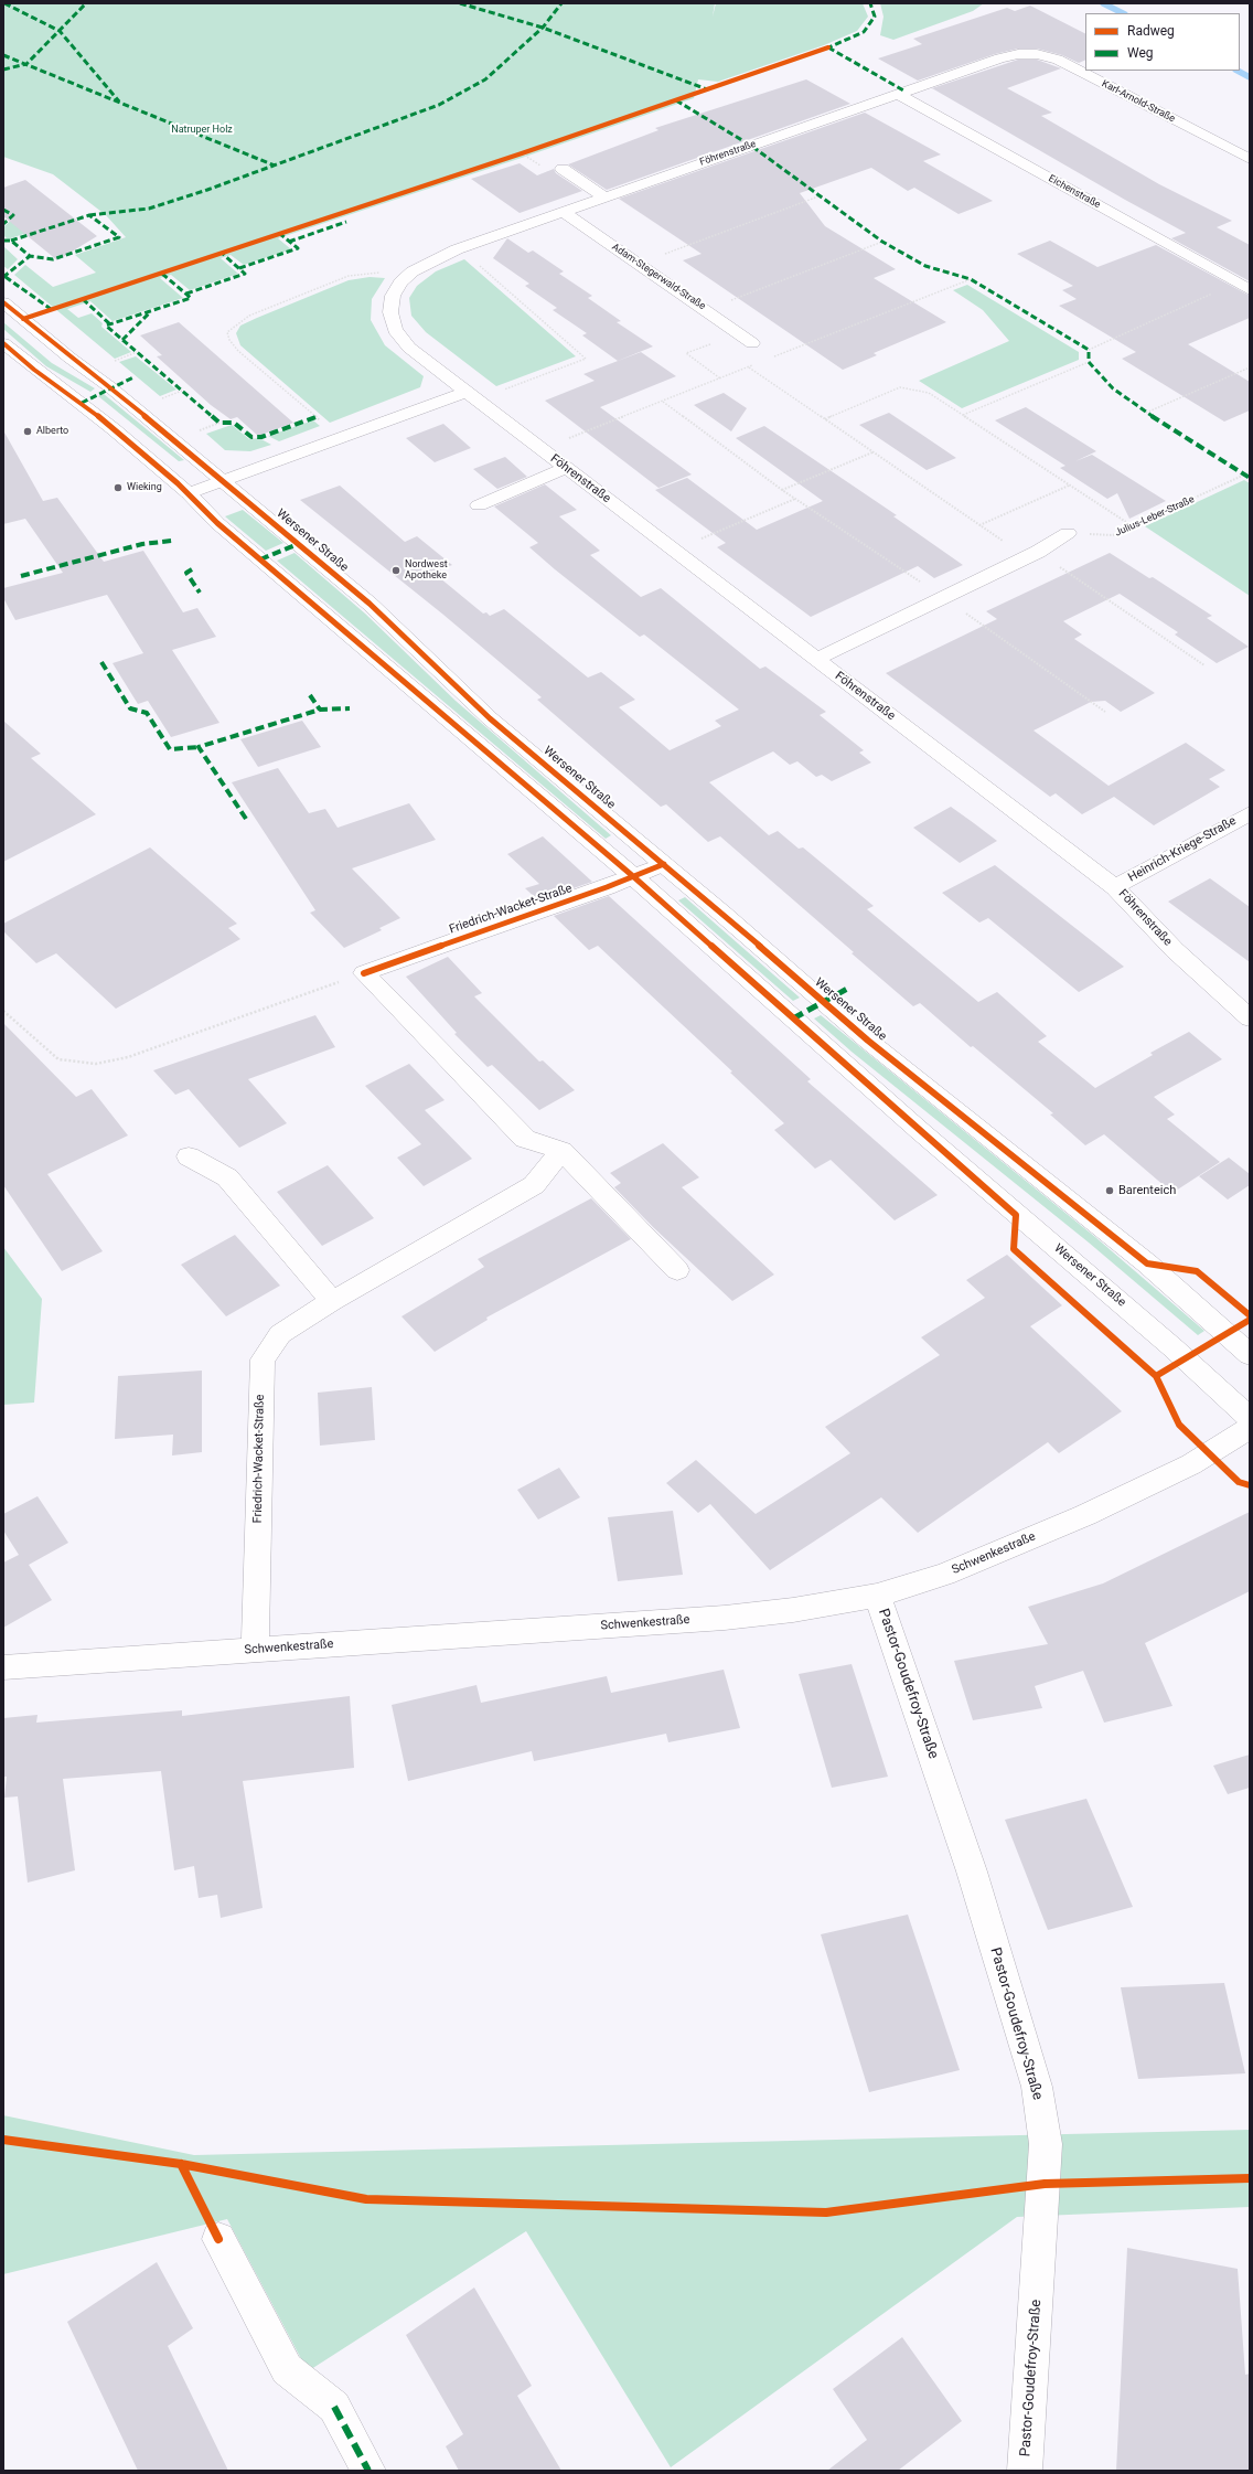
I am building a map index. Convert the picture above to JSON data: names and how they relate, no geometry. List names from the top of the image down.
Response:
{
  "streets": {
    "street": [
      "Karl-Arnold-Straße",
      "Föhrenstraße",
      "Eichenstraße",
      "Adam-Stegerwald-Straße",
      "Wersener Straße",
      "Heinrich-Kriege-Straße",
      "Friedrich-Wacket-Straße",
      "Schwenkestraße",
      "Pastor-Goudefroy-Straße"
    ],
    "path": ["Julius-Leber-Straße"]
  },
  "crossings": [
    ["Karl-Arnold-Straße", "Föhrenstraße"],
    ["Karl-Arnold-Straße", "Eichenstraße"],
    ["Föhrenstraße", "Eichenstraße"],
    ["Föhrenstraße", "Adam-Stegerwald-Straße"],
    ["Föhrenstraße", "Heinrich-Kriege-Straße"],
    ["Wersener Straße", "Friedrich-Wacket-Straße"],
    ["Friedrich-Wacket-Straße", "Schwenkestraße"],
    ["Schwenkestraße", "Pastor-Goudefroy-Straße"]
  ],
  "parks": ["Natruper Holz"],
  "places": [
    "Alberto",
    "Wieking",
    "Nordwest Apotheke",
    "Barenteich"
  ],
  "legend": ["Radweg", "Weg"]
}
